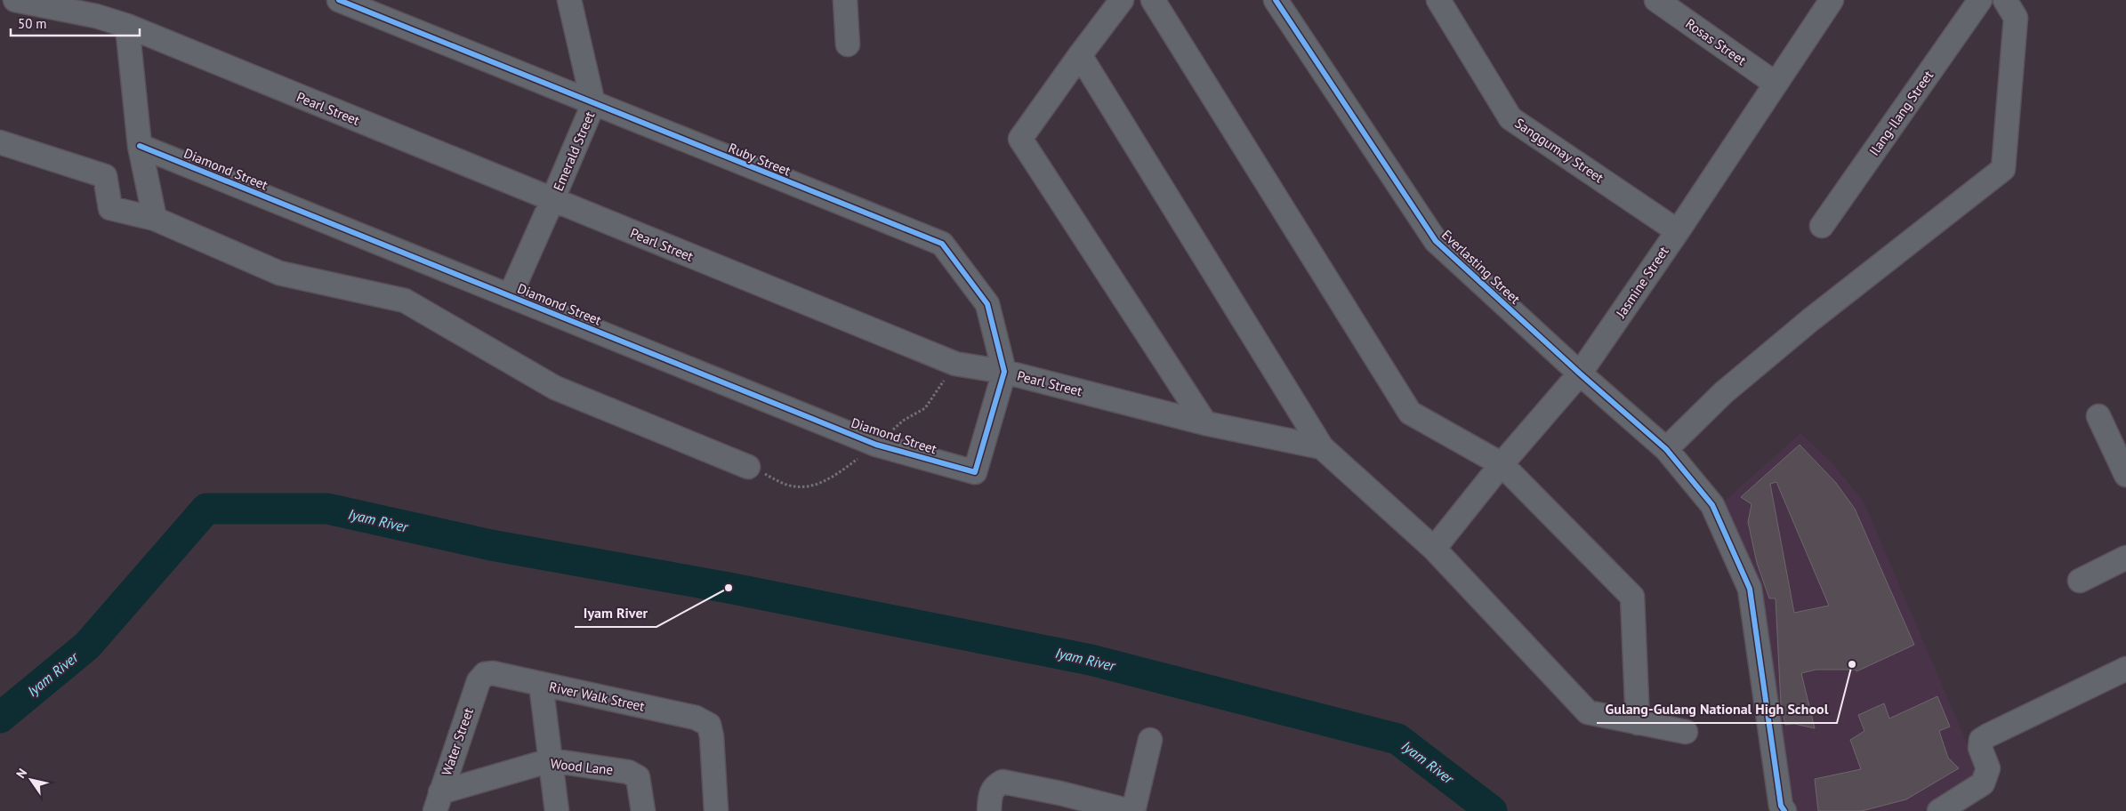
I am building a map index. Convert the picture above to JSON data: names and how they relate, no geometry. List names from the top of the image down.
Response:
{
  "streets": {
    "street": [
      "Rosas Street",
      "Pearl Street",
      "Ilang-Ilang Street",
      "Sanggumay Street",
      "Emerald Street",
      "Ruby Street",
      "Diamond Street",
      "Everlasting Street",
      "Jasmine Street",
      "River Walk Street",
      "Water Street",
      "Wood Lane"
    ]
  },
  "crossings": [
    ["Rosas Street", "Jasmine Street"],
    ["Pearl Street", "Emerald Street"],
    ["Pearl Street", "Ruby Street"],
    ["Pearl Street", "Diamond Street"],
    ["Sanggumay Street", "Jasmine Street"],
    ["Emerald Street", "Ruby Street"],
    ["Emerald Street", "Diamond Street"],
    ["Ruby Street", "Diamond Street"],
    ["Everlasting Street", "Jasmine Street"],
    ["River Walk Street", "Water Street"],
    ["Water Street", "Wood Lane"]
  ],
  "water": ["Iyam River"],
  "places": ["Iyam River", "Gulang-Gulang National High School"],
  "scale_bar": "50 m",
  "north": "top left"
}
